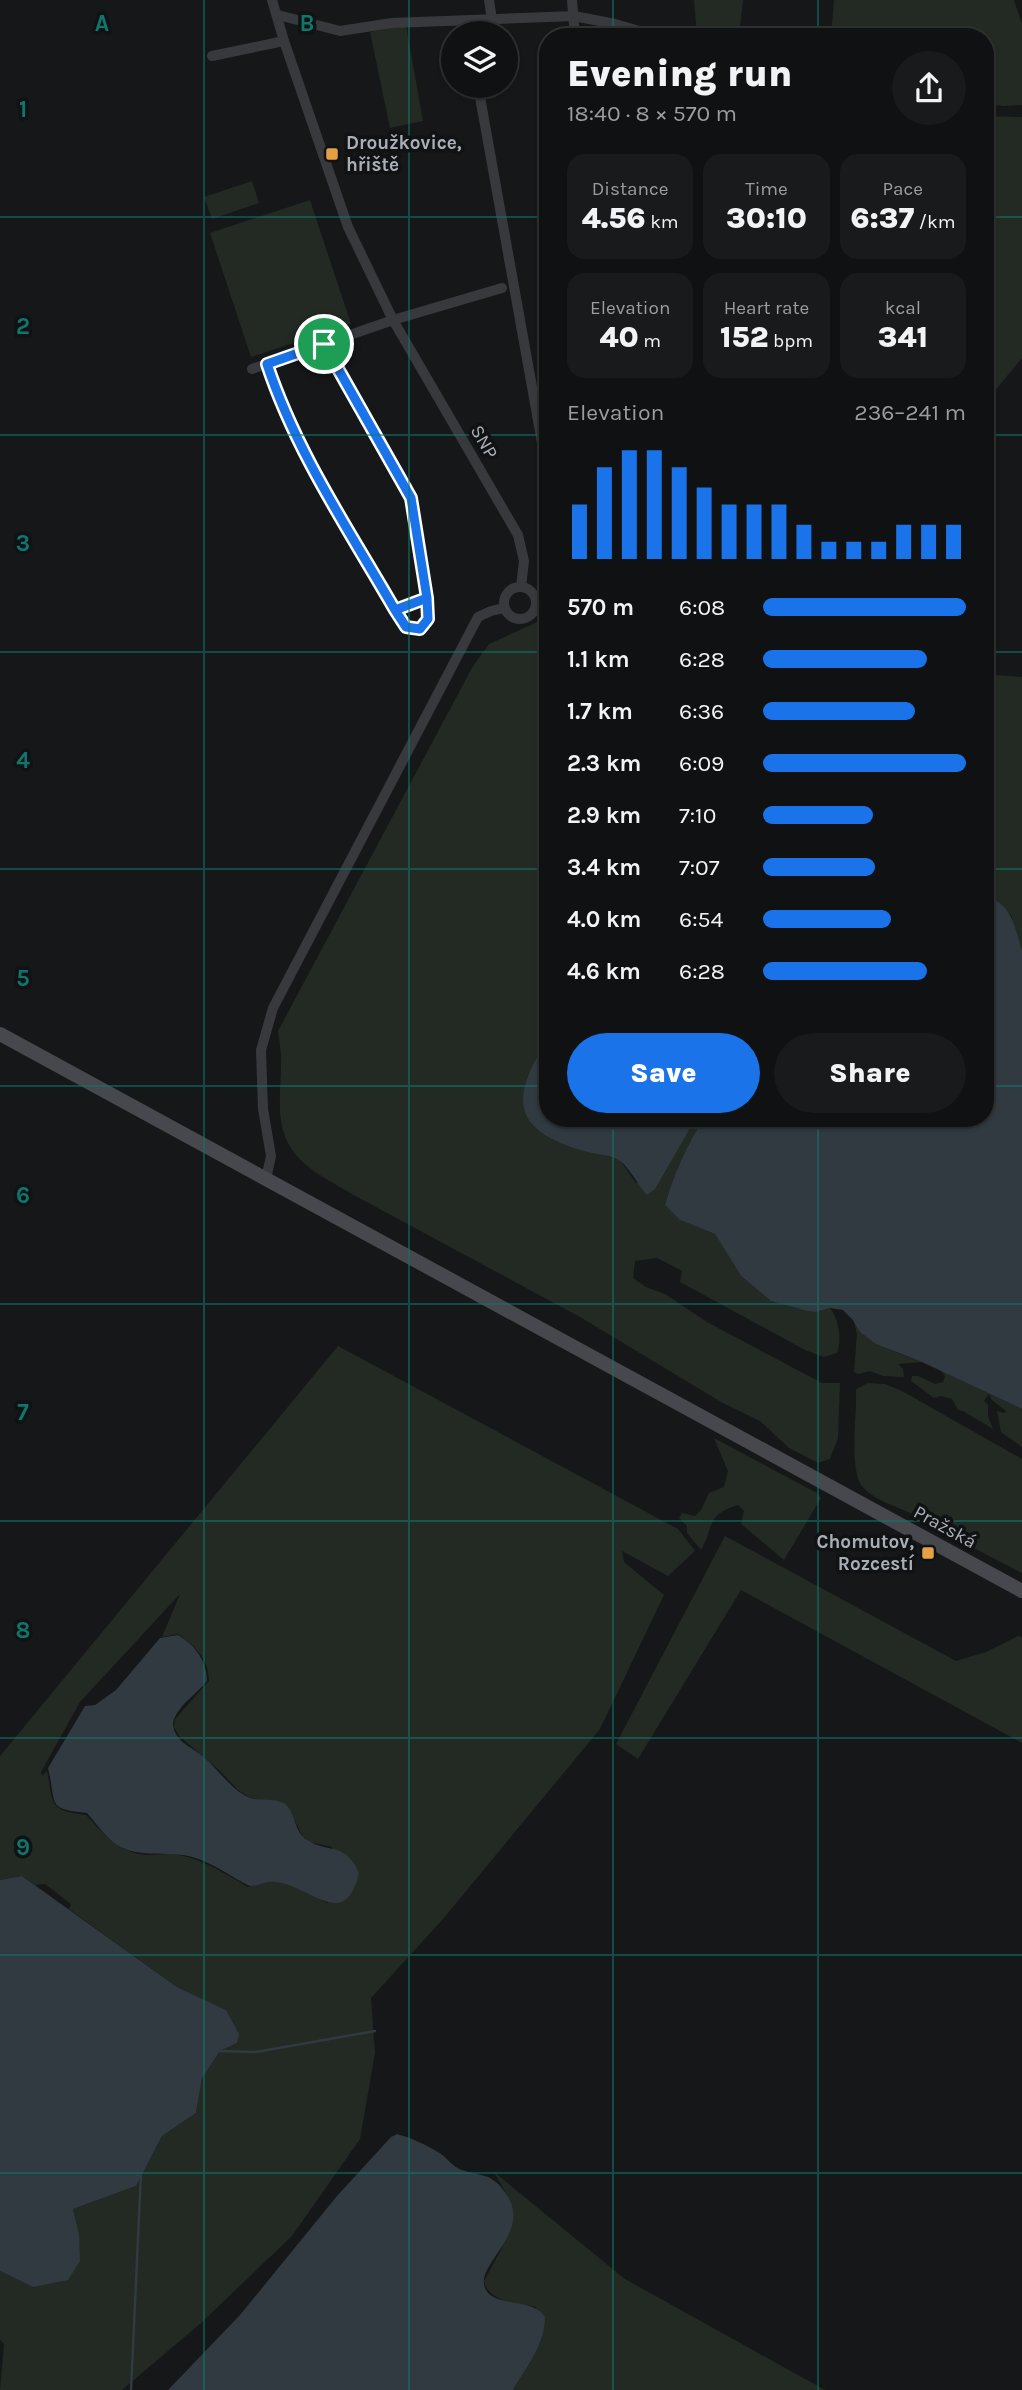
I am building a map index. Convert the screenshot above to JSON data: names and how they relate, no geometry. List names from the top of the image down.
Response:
{
  "streets": {
    "main road": ["Pražská"],
    "street": ["SNP"]
  },
  "places": {
    "transit": ["Droužkovice, hřiště", "Chomutov, Rozcestí"]
  },
  "page": {
    "heading": ["Evening run", "18:40 · 8 × 570 m"],
    "stats": [
      ["Distance", "4.56 km"],
      ["Time", "30:10"],
      ["Pace", "6:37 /km"],
      ["Elevation", "40 m"],
      ["Heart rate", "152 bpm"],
      ["kcal", "341"]
    ],
    "chart": ["Elevation", "236–241 m"],
    "list": [
      {
        "name": "570 m",
        "note": "6:08"
      },
      {
        "name": "1.1 km",
        "note": "6:28"
      },
      {
        "name": "1.7 km",
        "note": "6:36"
      },
      {
        "name": "2.3 km",
        "note": "6:09"
      },
      {
        "name": "2.9 km",
        "note": "7:10"
      },
      {
        "name": "3.4 km",
        "note": "7:07"
      },
      {
        "name": "4.0 km",
        "note": "6:54"
      },
      {
        "name": "4.6 km",
        "note": "6:28"
      }
    ],
    "buttons": ["Save", "Share"]
  },
  "grid": {
    "columns": ["A", "B"],
    "rows": [
      "1",
      "2",
      "3",
      "4",
      "5",
      "6",
      "7",
      "8",
      "9"
    ]
  }
}
